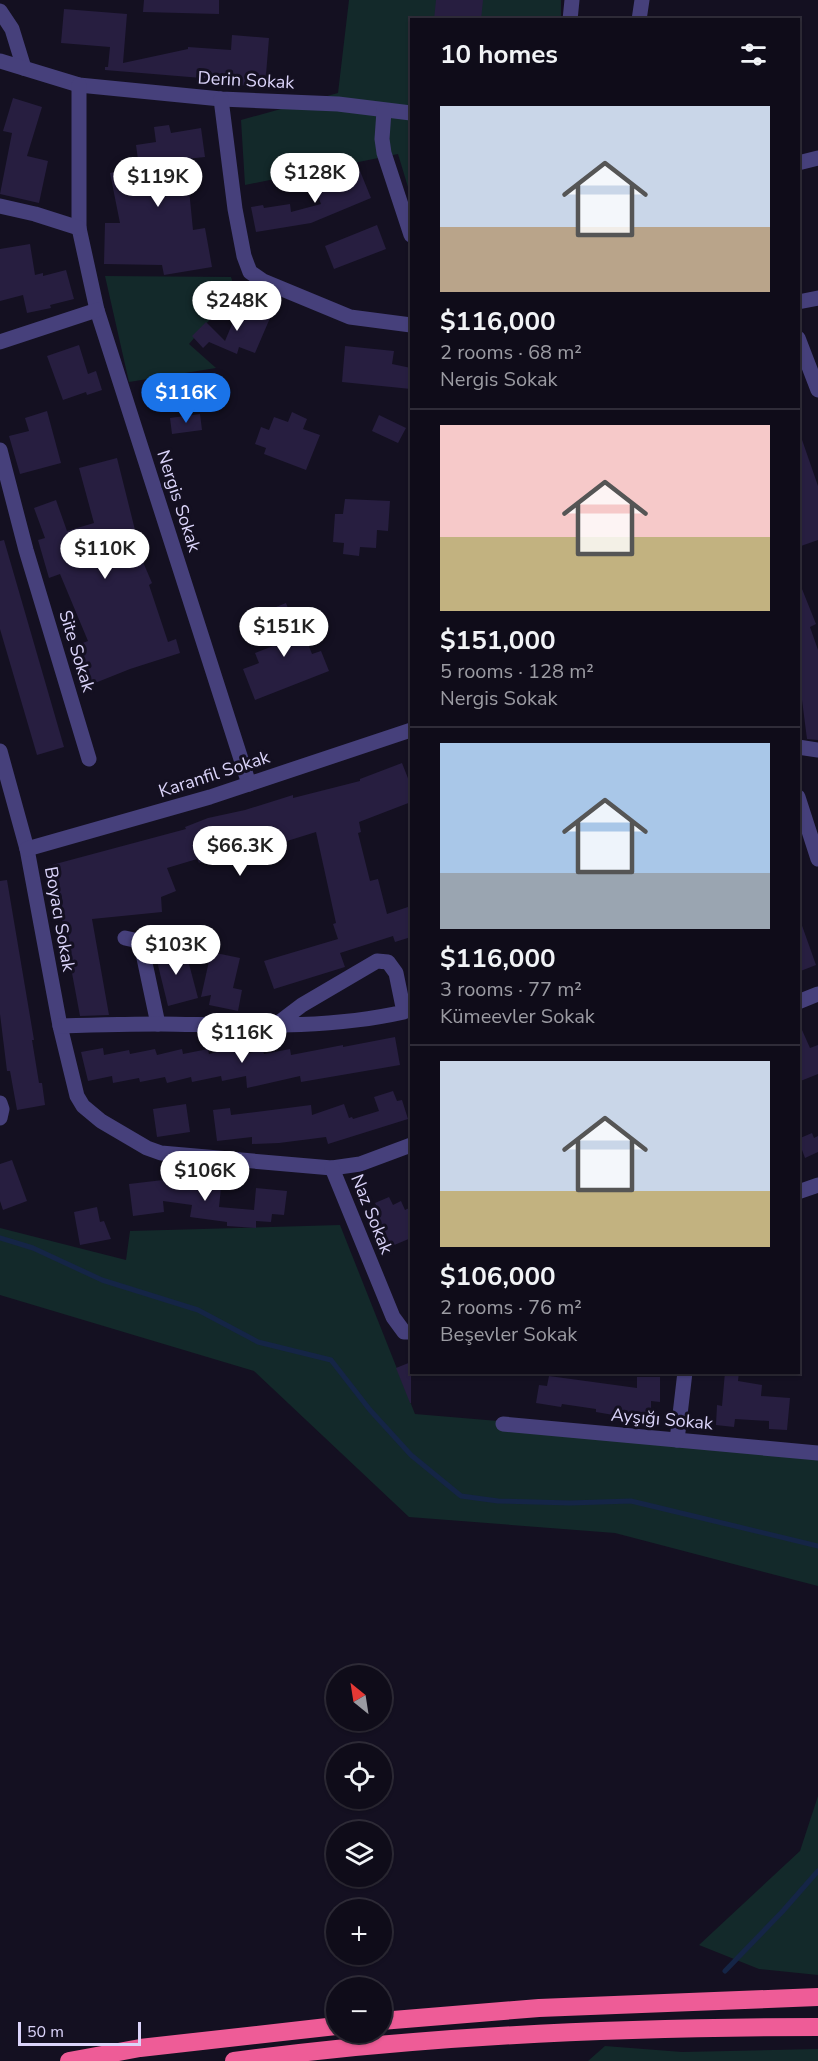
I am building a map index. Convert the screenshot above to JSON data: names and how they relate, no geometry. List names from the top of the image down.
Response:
{
  "streets": {
    "street": [
      "Derin Sokak",
      "Nergis Sokak",
      "Site Sokak",
      "Karanfil Sokak",
      "Boyacı Sokak",
      "Naz Sokak",
      "Ayşığı Sokak"
    ]
  },
  "crossings": [
    ["Derin Sokak", "Nergis Sokak"],
    ["Nergis Sokak", "Karanfil Sokak"],
    ["Karanfil Sokak", "Boyacı Sokak"],
    ["Boyacı Sokak", "Naz Sokak"]
  ],
  "scale_bar": "50 m",
  "north": "top left",
  "page": {
    "heading": "10 homes",
    "list": [
      {
        "name": "$116,000",
        "note": "2 rooms · 68 m² · Nergis Sokak"
      },
      {
        "name": "$151,000",
        "note": "5 rooms · 128 m² · Nergis Sokak"
      },
      {
        "name": "$116,000",
        "note": "3 rooms · 77 m² · Kümeevler Sokak"
      },
      {
        "name": "$106,000",
        "note": "2 rooms · 76 m² · Beşevler Sokak"
      }
    ],
    "price": [
      "$128K",
      "$119K",
      "$248K",
      "$116K",
      "$110K",
      "$151K",
      "$66.3K",
      "$103K",
      "$116K",
      "$106K"
    ],
    "map_buttons": ["+", "−"],
    "scale": "50 m"
  }
}
